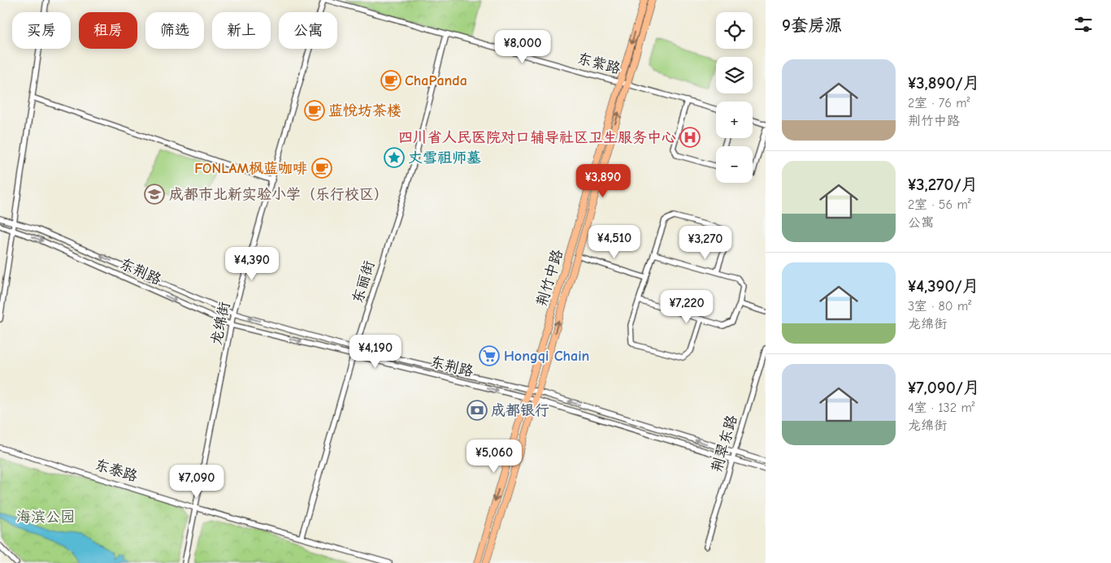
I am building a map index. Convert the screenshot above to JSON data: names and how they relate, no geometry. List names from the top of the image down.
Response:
{
  "streets": {
    "main road": ["荆竹中路"],
    "street": [
      "东紫路",
      "东荆路",
      "东丽街",
      "龙绵街",
      "荆翠东路",
      "东泰路"
    ]
  },
  "crossings": [
    ["东紫路", "荆竹中路"],
    ["东紫路", "东丽街"],
    ["东荆路", "荆竹中路"],
    ["东荆路", "东丽街"],
    ["东荆路", "龙绵街"],
    ["东荆路", "荆翠东路"],
    ["东丽街", "东泰路"],
    ["龙绵街", "东泰路"]
  ],
  "parks": ["海滨公园"],
  "places": {
    "cafe": ["ChaPanda", "蓝悦坊茶楼", "FONLAM枫蓝咖啡"],
    "hospital": ["四川省人民医院对口辅导社区卫生服务中心"],
    "place": ["丈雪祖师墓"],
    "school or university": ["成都市北新实验小学（乐行校区）"],
    "supermarket": ["Hongqi Chain"],
    "bank": ["成都银行"]
  },
  "page": {
    "heading": "9套房源",
    "map_buttons": ["+", "−"],
    "chip": [
      "买房",
      "租房",
      "筛选",
      "新上",
      "公寓"
    ],
    "price": [
      "¥8,000",
      "¥3,890",
      "¥4,510",
      "¥3,270",
      "¥4,390",
      "¥7,220",
      "¥4,190",
      "¥5,060",
      "¥7,090"
    ],
    "list": [
      {
        "name": "¥3,890/月",
        "note": "2室 · 76 m² · 荆竹中路"
      },
      {
        "name": "¥3,270/月",
        "note": "2室 · 56 m² · 公寓"
      },
      {
        "name": "¥4,390/月",
        "note": "3室 · 80 m² · 龙绵街"
      },
      {
        "name": "¥7,090/月",
        "note": "4室 · 132 m² · 龙绵街"
      }
    ]
  }
}
